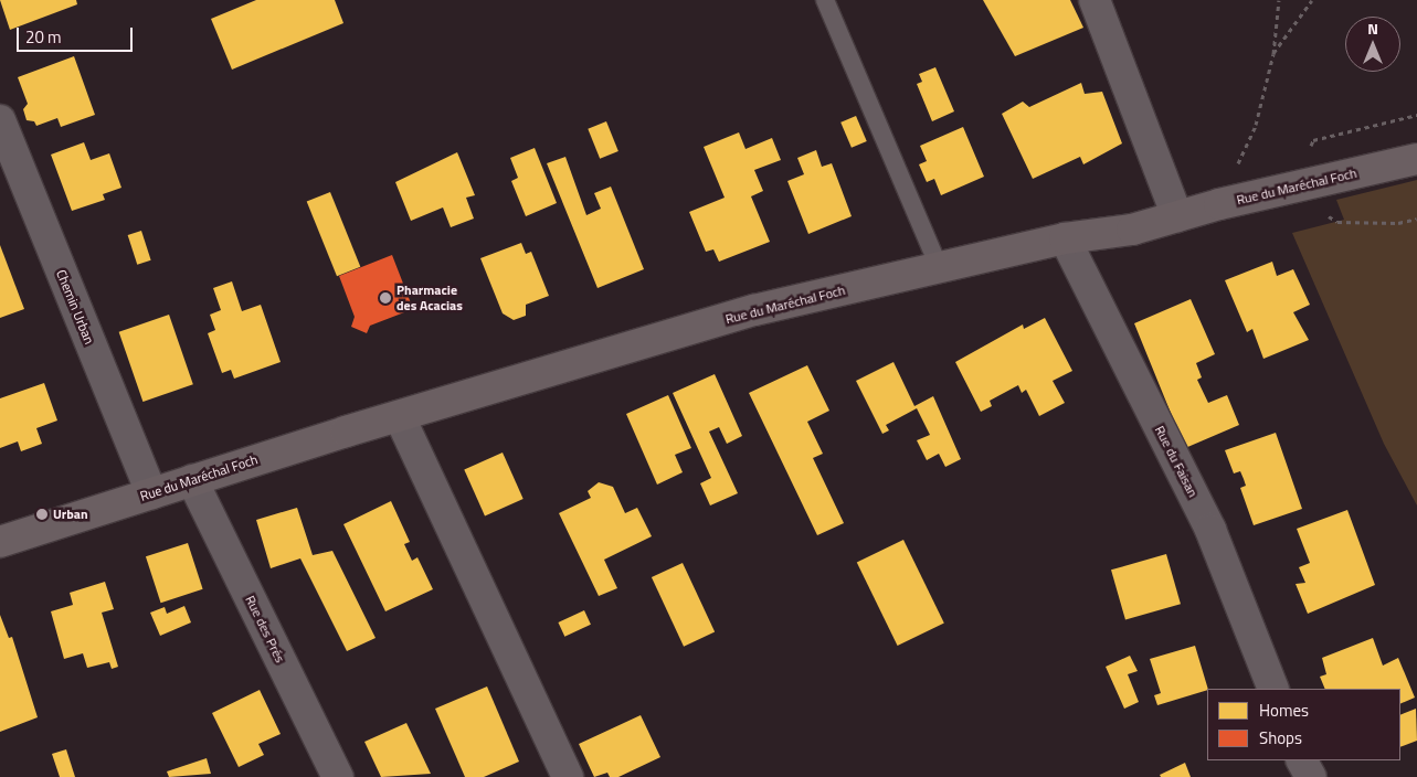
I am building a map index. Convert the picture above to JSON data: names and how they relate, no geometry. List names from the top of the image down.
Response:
{
  "streets": {
    "main road": ["Rue du Maréchal Foch"],
    "street": ["Chemin Urban", "Rue du Faisan", "Rue des Prés"]
  },
  "crossings": [
    ["Rue du Maréchal Foch", "Chemin Urban"],
    ["Rue du Maréchal Foch", "Rue du Faisan"],
    ["Rue du Maréchal Foch", "Rue des Prés"]
  ],
  "places": ["Pharmacie des Acacias", "Urban"],
  "legend": ["Homes", "Shops"],
  "scale_bar": "20 m",
  "north": "top"
}
